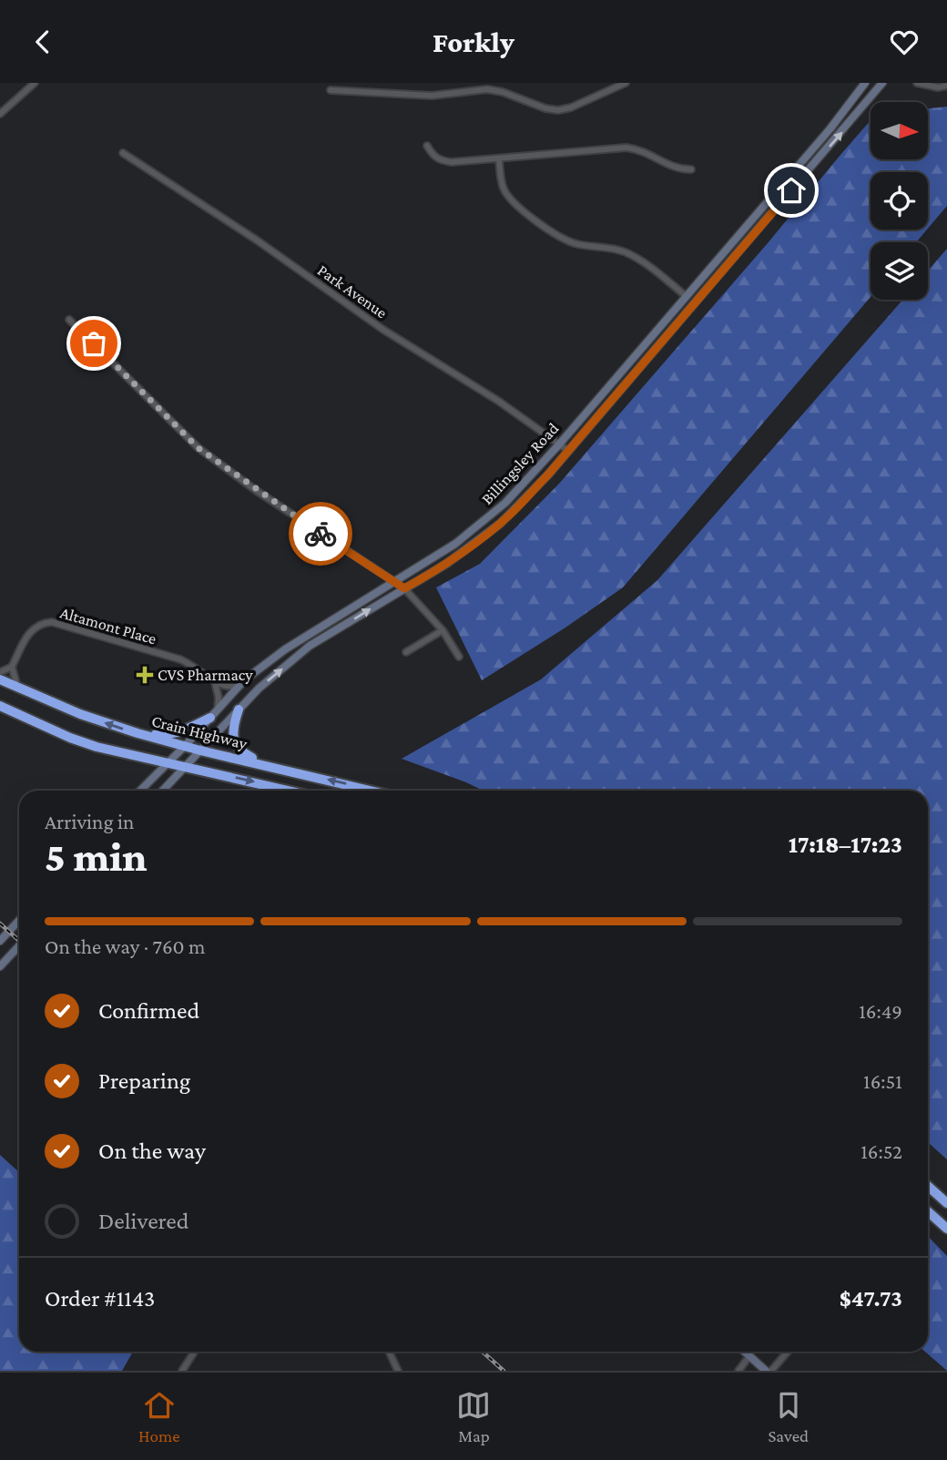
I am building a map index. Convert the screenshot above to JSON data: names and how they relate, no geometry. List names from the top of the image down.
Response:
{
  "streets": {
    "highway": ["Crain Highway"],
    "main road": ["Billingsley Road"],
    "street": ["Park Avenue", "Altamont Place"]
  },
  "crossings": [
    ["Park Avenue", "Billingsley Road"],
    ["Billingsley Road", "Altamont Place"],
    ["Billingsley Road", "Crain Highway"]
  ],
  "places": {
    "health": ["CVS Pharmacy"]
  },
  "north": "right",
  "page": {
    "header": "Forkly",
    "heading": ["5 min", "Arriving in", "17:18–17:23"],
    "panel": ["Order #1143", "$47.73"],
    "bar": "On the way · 760 m",
    "list": [
      ["Confirmed", "16:49"],
      ["Preparing", "16:51"],
      ["On the way", "16:52"],
      "Delivered"
    ],
    "tabs": ["Home", "Map", "Saved"]
  }
}
